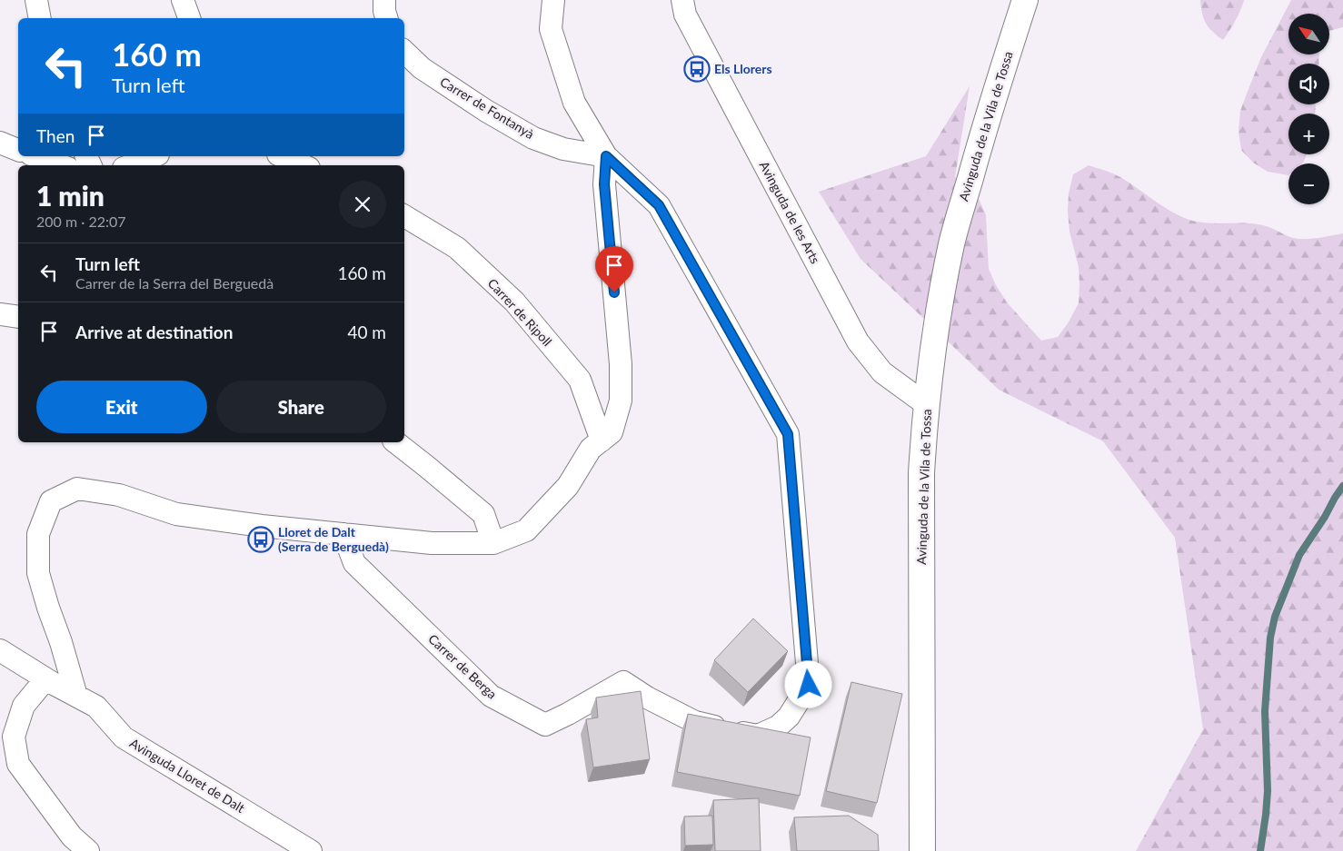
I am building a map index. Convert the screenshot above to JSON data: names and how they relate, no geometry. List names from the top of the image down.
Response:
{
  "streets": {
    "main road": ["Avinguda de la Vila de Tossa"],
    "street": [
      "Carrer de Fontanyà",
      "Avinguda de les Arts",
      "Carrer de Ripoll",
      "Carrer de Berga",
      "Avinguda Lloret de Dalt"
    ]
  },
  "crossings": [
    ["Carrer de Fontanyà", "Carrer de Berga"],
    ["Avinguda de la Vila de Tossa", "Avinguda de les Arts"]
  ],
  "places": {
    "bus stop": ["Els Llorers", "Lloret de Dalt (Serra de Berguedà)"]
  },
  "north": "top left",
  "page": {
    "map_buttons": ["+", "−"],
    "turn": ["160 m", "Turn left"],
    "then": "Then",
    "heading": ["1 min", "200 m · 22:07"],
    "list": [
      {
        "name": "Turn left",
        "note": "Carrer de la Serra del Berguedà",
        "value": "160 m"
      },
      {
        "name": "Arrive at destination",
        "value": "40 m"
      }
    ],
    "buttons": ["Exit", "Share"]
  }
}
